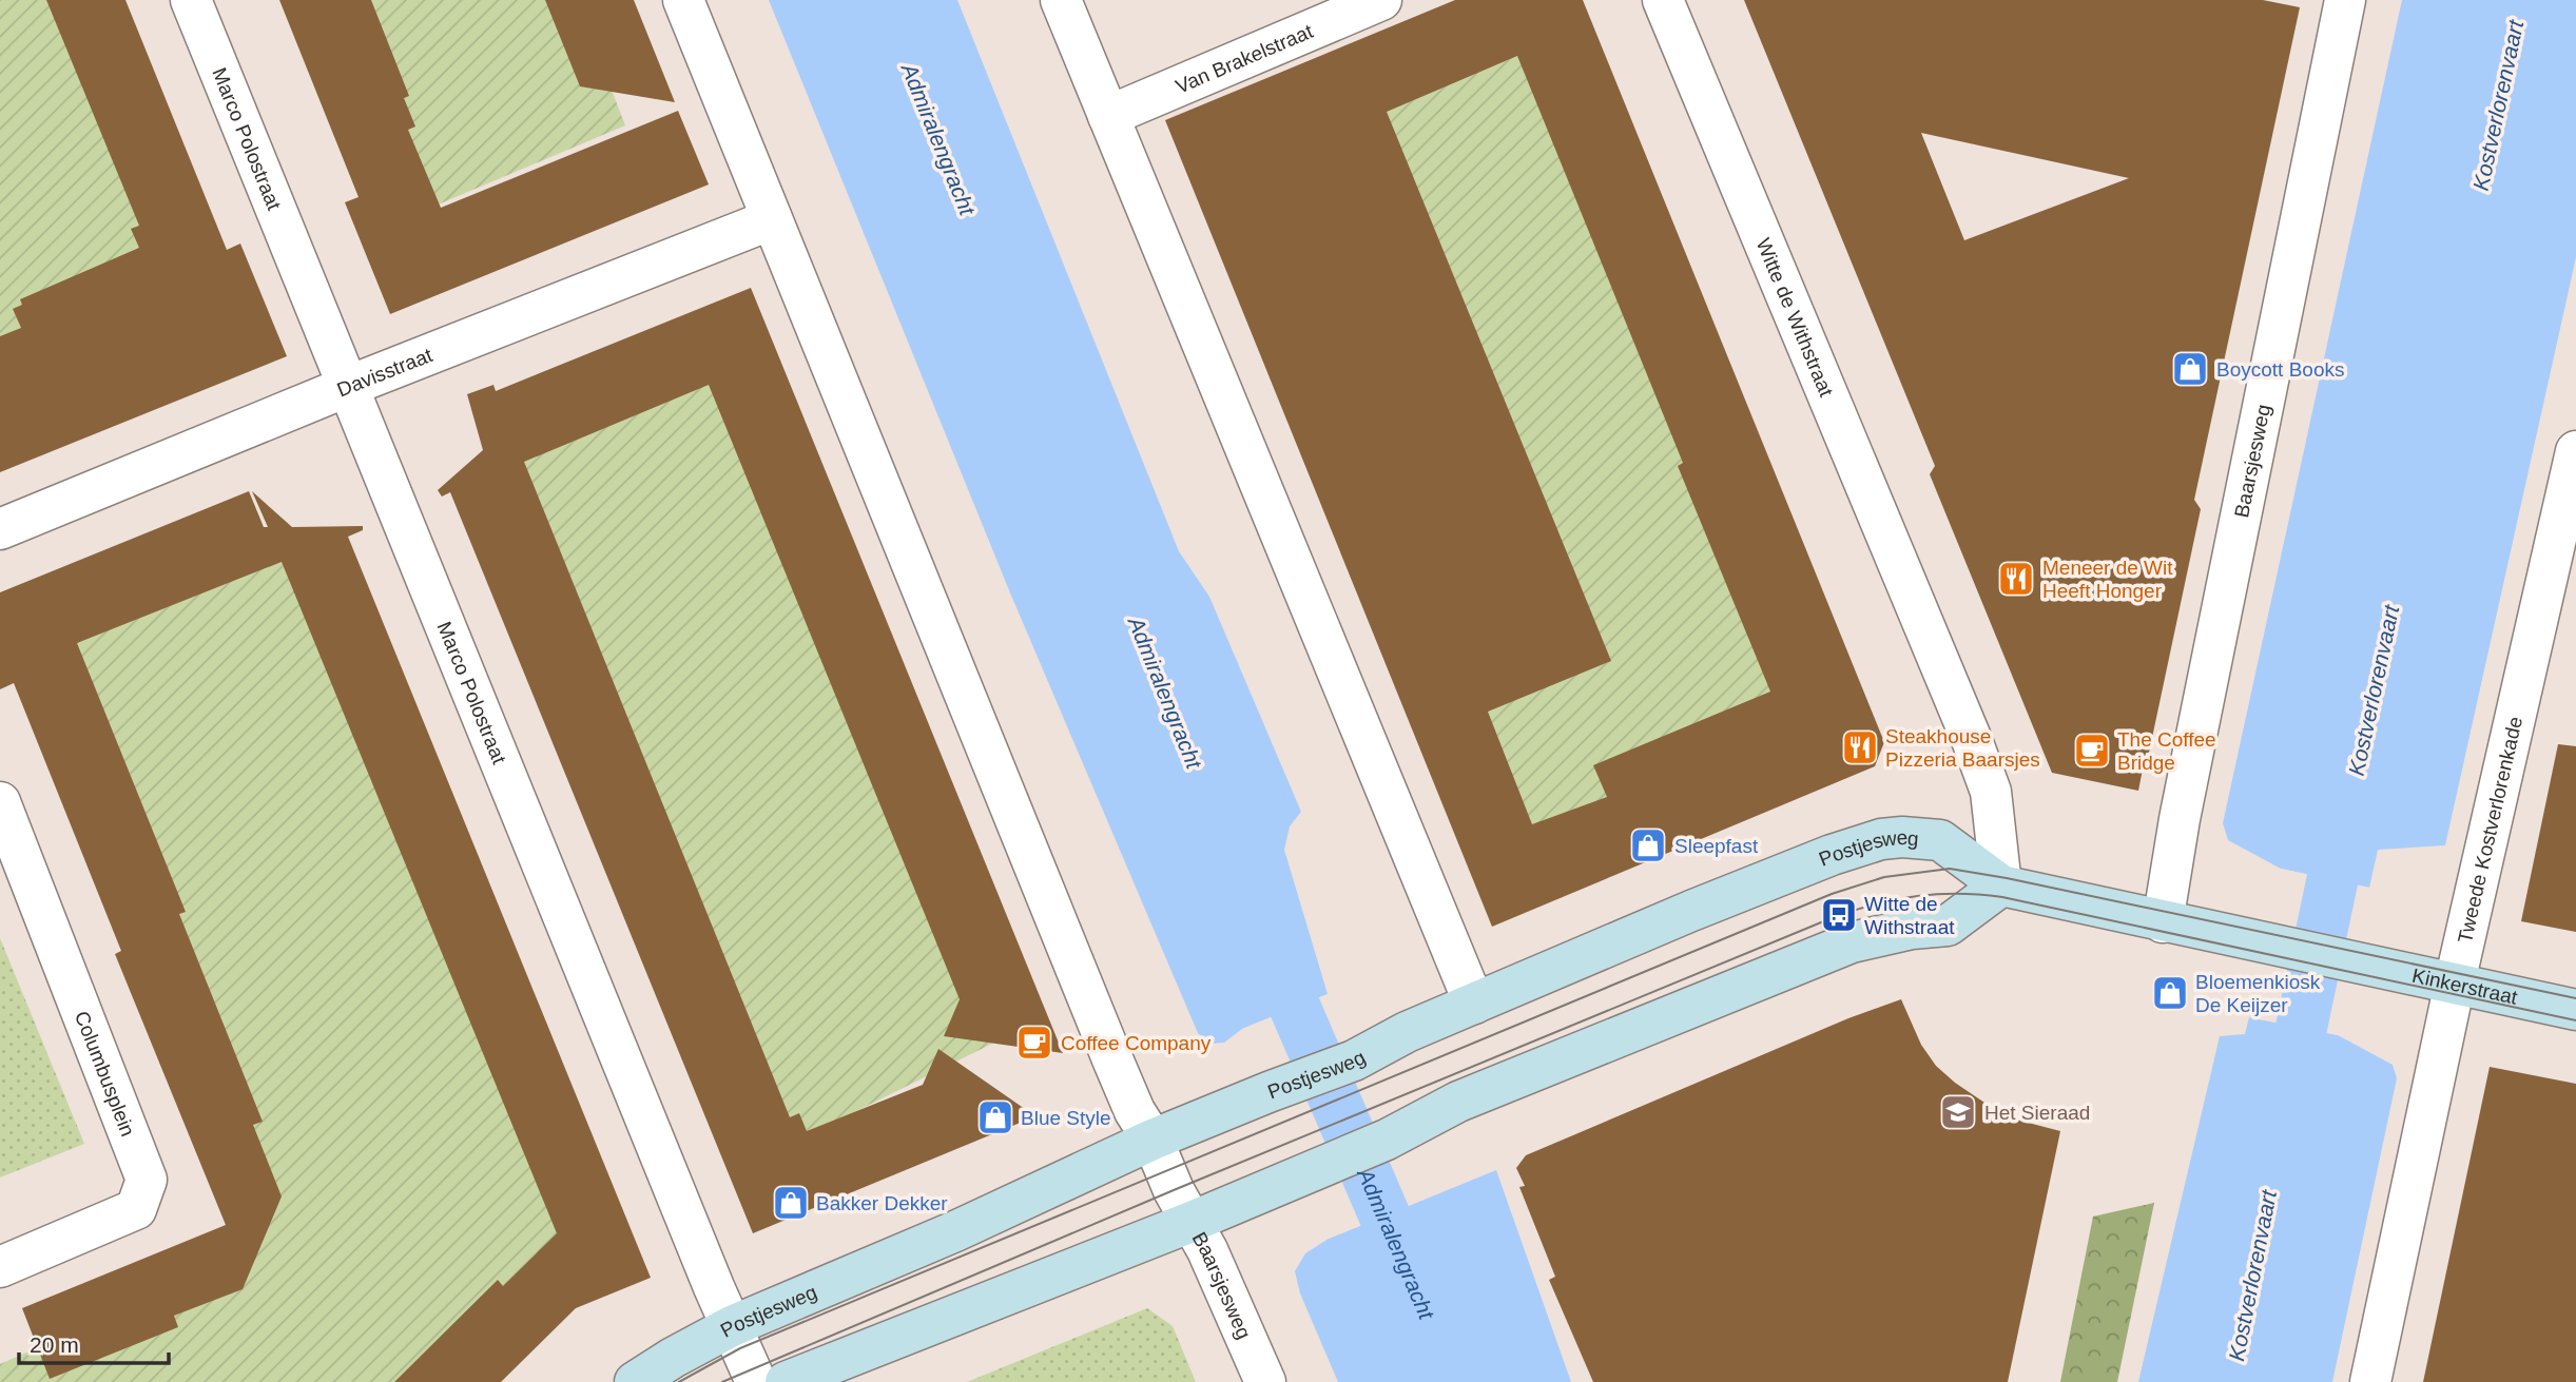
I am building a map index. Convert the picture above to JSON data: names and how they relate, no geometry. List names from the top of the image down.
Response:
{
  "streets": {
    "street": [
      "Van Brakelstraat",
      "Marco Polostraat",
      "Witte de Withstraat",
      "Davisstraat",
      "Baarsjesweg",
      "Tweede Kostverlorenkade",
      "Postjesweg",
      "Kinkerstraat",
      "Columbusplein"
    ]
  },
  "crossings": [
    ["Marco Polostraat", "Davisstraat"],
    ["Marco Polostraat", "Postjesweg"],
    ["Witte de Withstraat", "Postjesweg"],
    ["Baarsjesweg", "Postjesweg"],
    ["Tweede Kostverlorenkade", "Kinkerstraat"],
    ["Postjesweg", "Kinkerstraat"]
  ],
  "water": ["Kostverlorenvaart", "Admiralengracht"],
  "places": {
    "shop": [
      "Boycott Books",
      "Sleepfast",
      "Bloemenkiosk De Keijzer",
      "Blue Style",
      "Bakker Dekker"
    ],
    "restaurant": ["Meneer de Wit Heeft Honger", "Steakhouse Pizzeria Baarsjes"],
    "cafe": ["The Coffee Bridge", "Coffee Company"],
    "bus stop": ["Witte de Withstraat"],
    "school or university": ["Het Sieraad"]
  },
  "scale_bar": "20 m"
}
